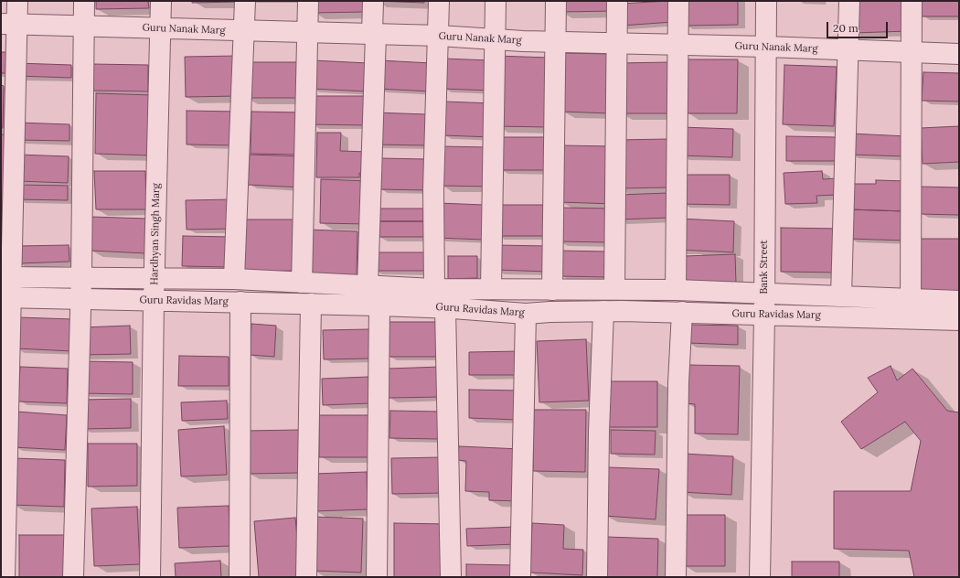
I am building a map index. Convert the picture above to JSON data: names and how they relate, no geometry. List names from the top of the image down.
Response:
{
  "streets": {
    "street": [
      "Guru Nanak Marg",
      "Hardhyan Singh Marg",
      "Bank Street",
      "Guru Ravidas Marg"
    ]
  },
  "crossings": [
    ["Guru Nanak Marg", "Hardhyan Singh Marg"],
    ["Guru Nanak Marg", "Bank Street"],
    ["Hardhyan Singh Marg", "Guru Ravidas Marg"],
    ["Bank Street", "Guru Ravidas Marg"]
  ],
  "scale_bar": "20 m"
}
